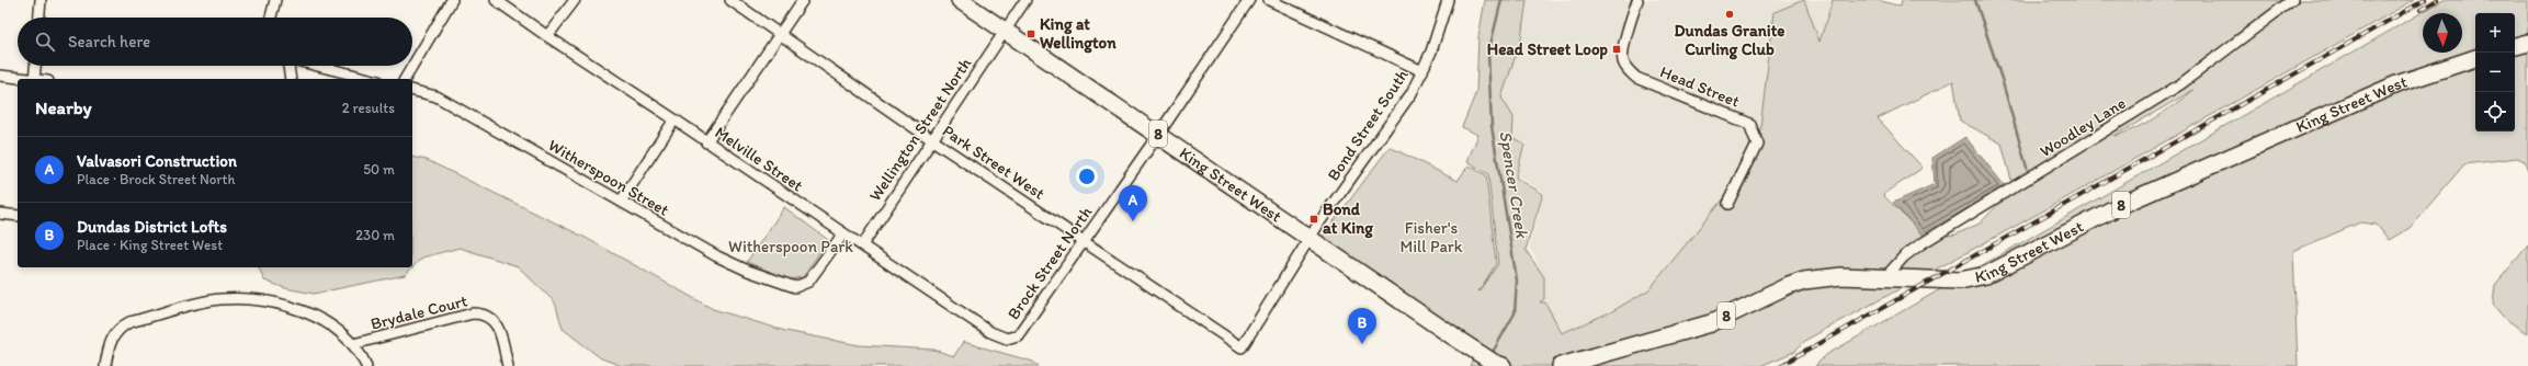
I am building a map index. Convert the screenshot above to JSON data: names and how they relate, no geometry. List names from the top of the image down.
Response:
{
  "streets": {
    "main road": ["King Street West", "8"],
    "street": [
      "Head Street",
      "Bond Street South",
      "Woodley Lane",
      "Wellington Street North",
      "Melville Street",
      "Park Street West",
      "Witherspoon Street",
      "Brock Street North",
      "Brydale Court"
    ]
  },
  "crossings": [
    ["King Street West", "Bond Street South"],
    ["King Street West", "Woodley Lane"],
    ["King Street West", "Wellington Street North"],
    ["King Street West", "Brock Street North"],
    ["Bond Street South", "Park Street West"],
    ["Wellington Street North", "Melville Street"],
    ["Wellington Street North", "Park Street West"],
    ["Melville Street", "Witherspoon Street"],
    ["Melville Street", "Brock Street North"],
    ["Park Street West", "Brock Street North"]
  ],
  "water": ["Spencer Creek"],
  "parks": ["Fisher's Mill Park", "Witherspoon Park"],
  "places": {
    "other": ["Dundas Granite Curling Club"],
    "transit": ["King at Wellington", "Head Street Loop", "Bond at King"]
  },
  "north": "bottom",
  "page": {
    "map_buttons": ["+", "−"],
    "search": "Search here",
    "heading": ["Nearby", "2 results"],
    "list": [
      {
        "mark": "A",
        "name": "Valvasori Construction",
        "note": "Place · Brock Street North",
        "value": "50 m"
      },
      {
        "mark": "B",
        "name": "Dundas District Lofts",
        "note": "Place · King Street West",
        "value": "230 m"
      }
    ],
    "pins": ["A", "B"]
  }
}
